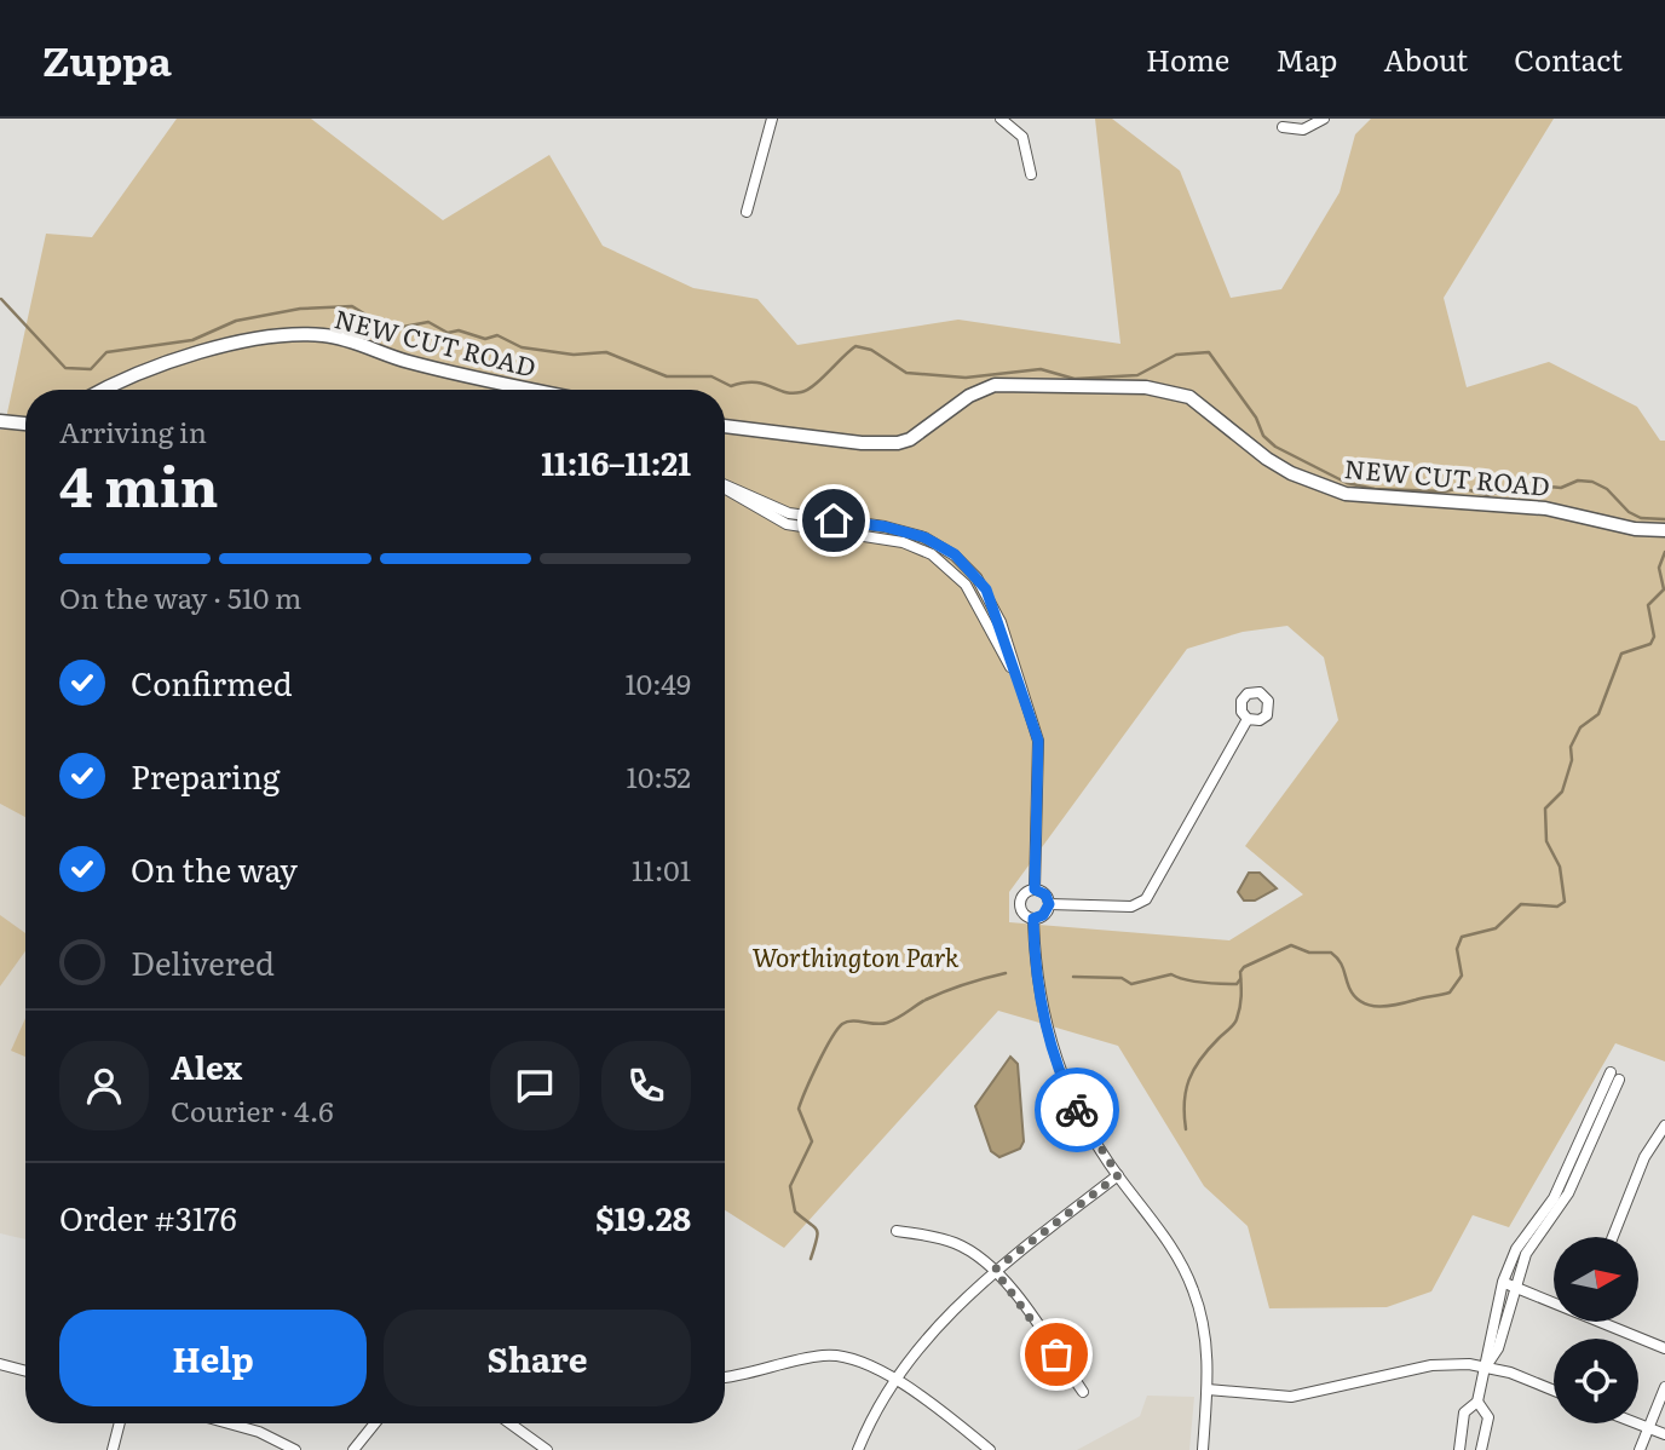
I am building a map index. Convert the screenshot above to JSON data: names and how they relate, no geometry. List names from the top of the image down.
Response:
{
  "streets": {
    "street": ["NEW CUT ROAD"]
  },
  "parks": ["Worthington Park"],
  "north": "right",
  "page": {
    "header": "Zuppa",
    "nav": [
      "Home",
      "Map",
      "About",
      "Contact"
    ],
    "heading": ["4 min", "Arriving in", "11:16–11:21"],
    "panel": [
      "Alex",
      "Courier · 4.6",
      "Order #3176",
      "$19.28"
    ],
    "bar": "On the way · 510 m",
    "list": [
      ["Confirmed", "10:49"],
      ["Preparing", "10:52"],
      ["On the way", "11:01"],
      "Delivered"
    ],
    "buttons": ["Help", "Share"]
  }
}
